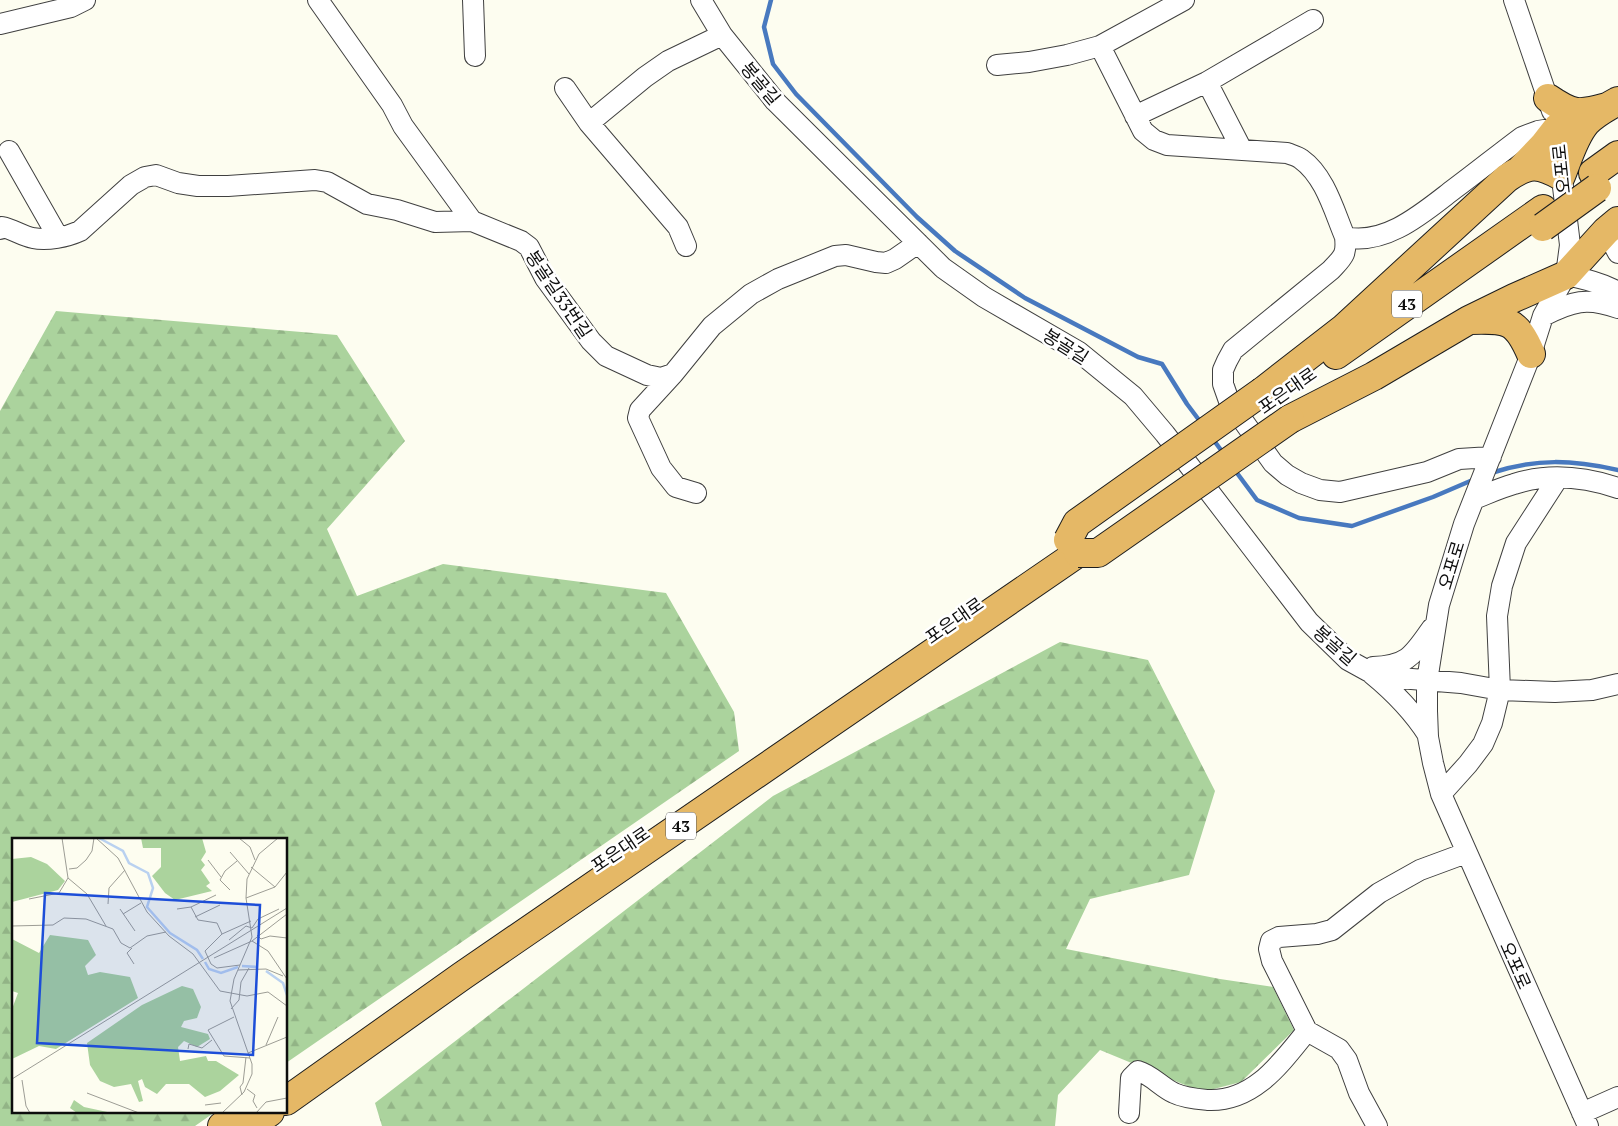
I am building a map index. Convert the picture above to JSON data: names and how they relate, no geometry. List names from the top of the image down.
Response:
{
  "streets": {
    "highway": ["43", "포은대로"],
    "street": ["봉골길", "오포로", "봉골길33번길"]
  },
  "crossings": [
    ["봉골길", "오포로"],
    ["43", "포은대로"]
  ]
}
